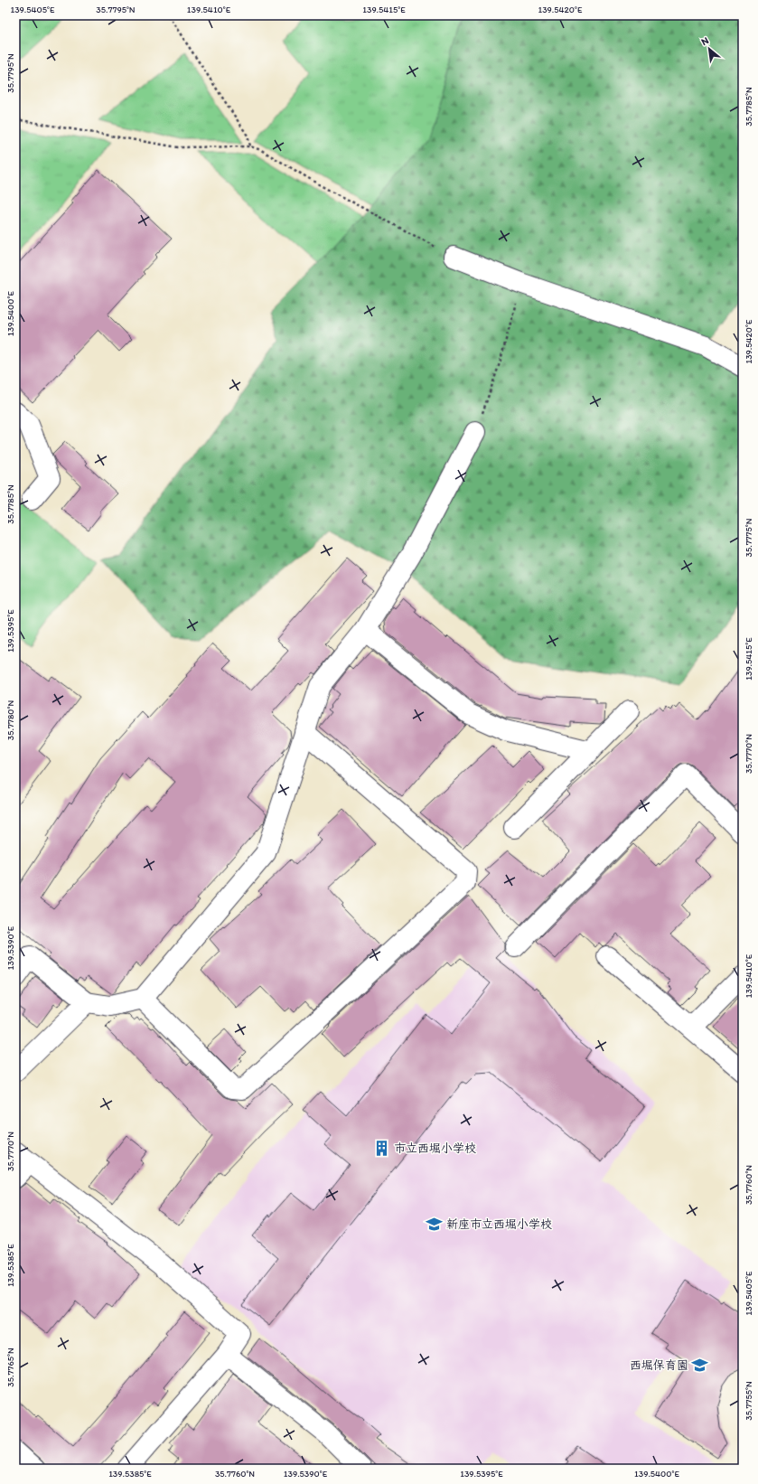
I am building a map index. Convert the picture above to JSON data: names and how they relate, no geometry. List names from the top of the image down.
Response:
{
  "places": {
    "building": ["市立西堀小学校"],
    "school or university": ["新座市立西堀小学校", "西堀保育園"]
  },
  "north": "top left",
  "coordinates": [
    "139.5405°E",
    "35.7795°N",
    "139.5410°E",
    "139.5415°E",
    "139.5420°E",
    "35.7785°N",
    "139.5400°E",
    "35.7775°N",
    "139.5395°E",
    "35.7780°N",
    "35.7770°N",
    "139.5390°E",
    "35.7760°N",
    "139.5385°E",
    "35.7765°N",
    "35.7755°N"
  ]
}
